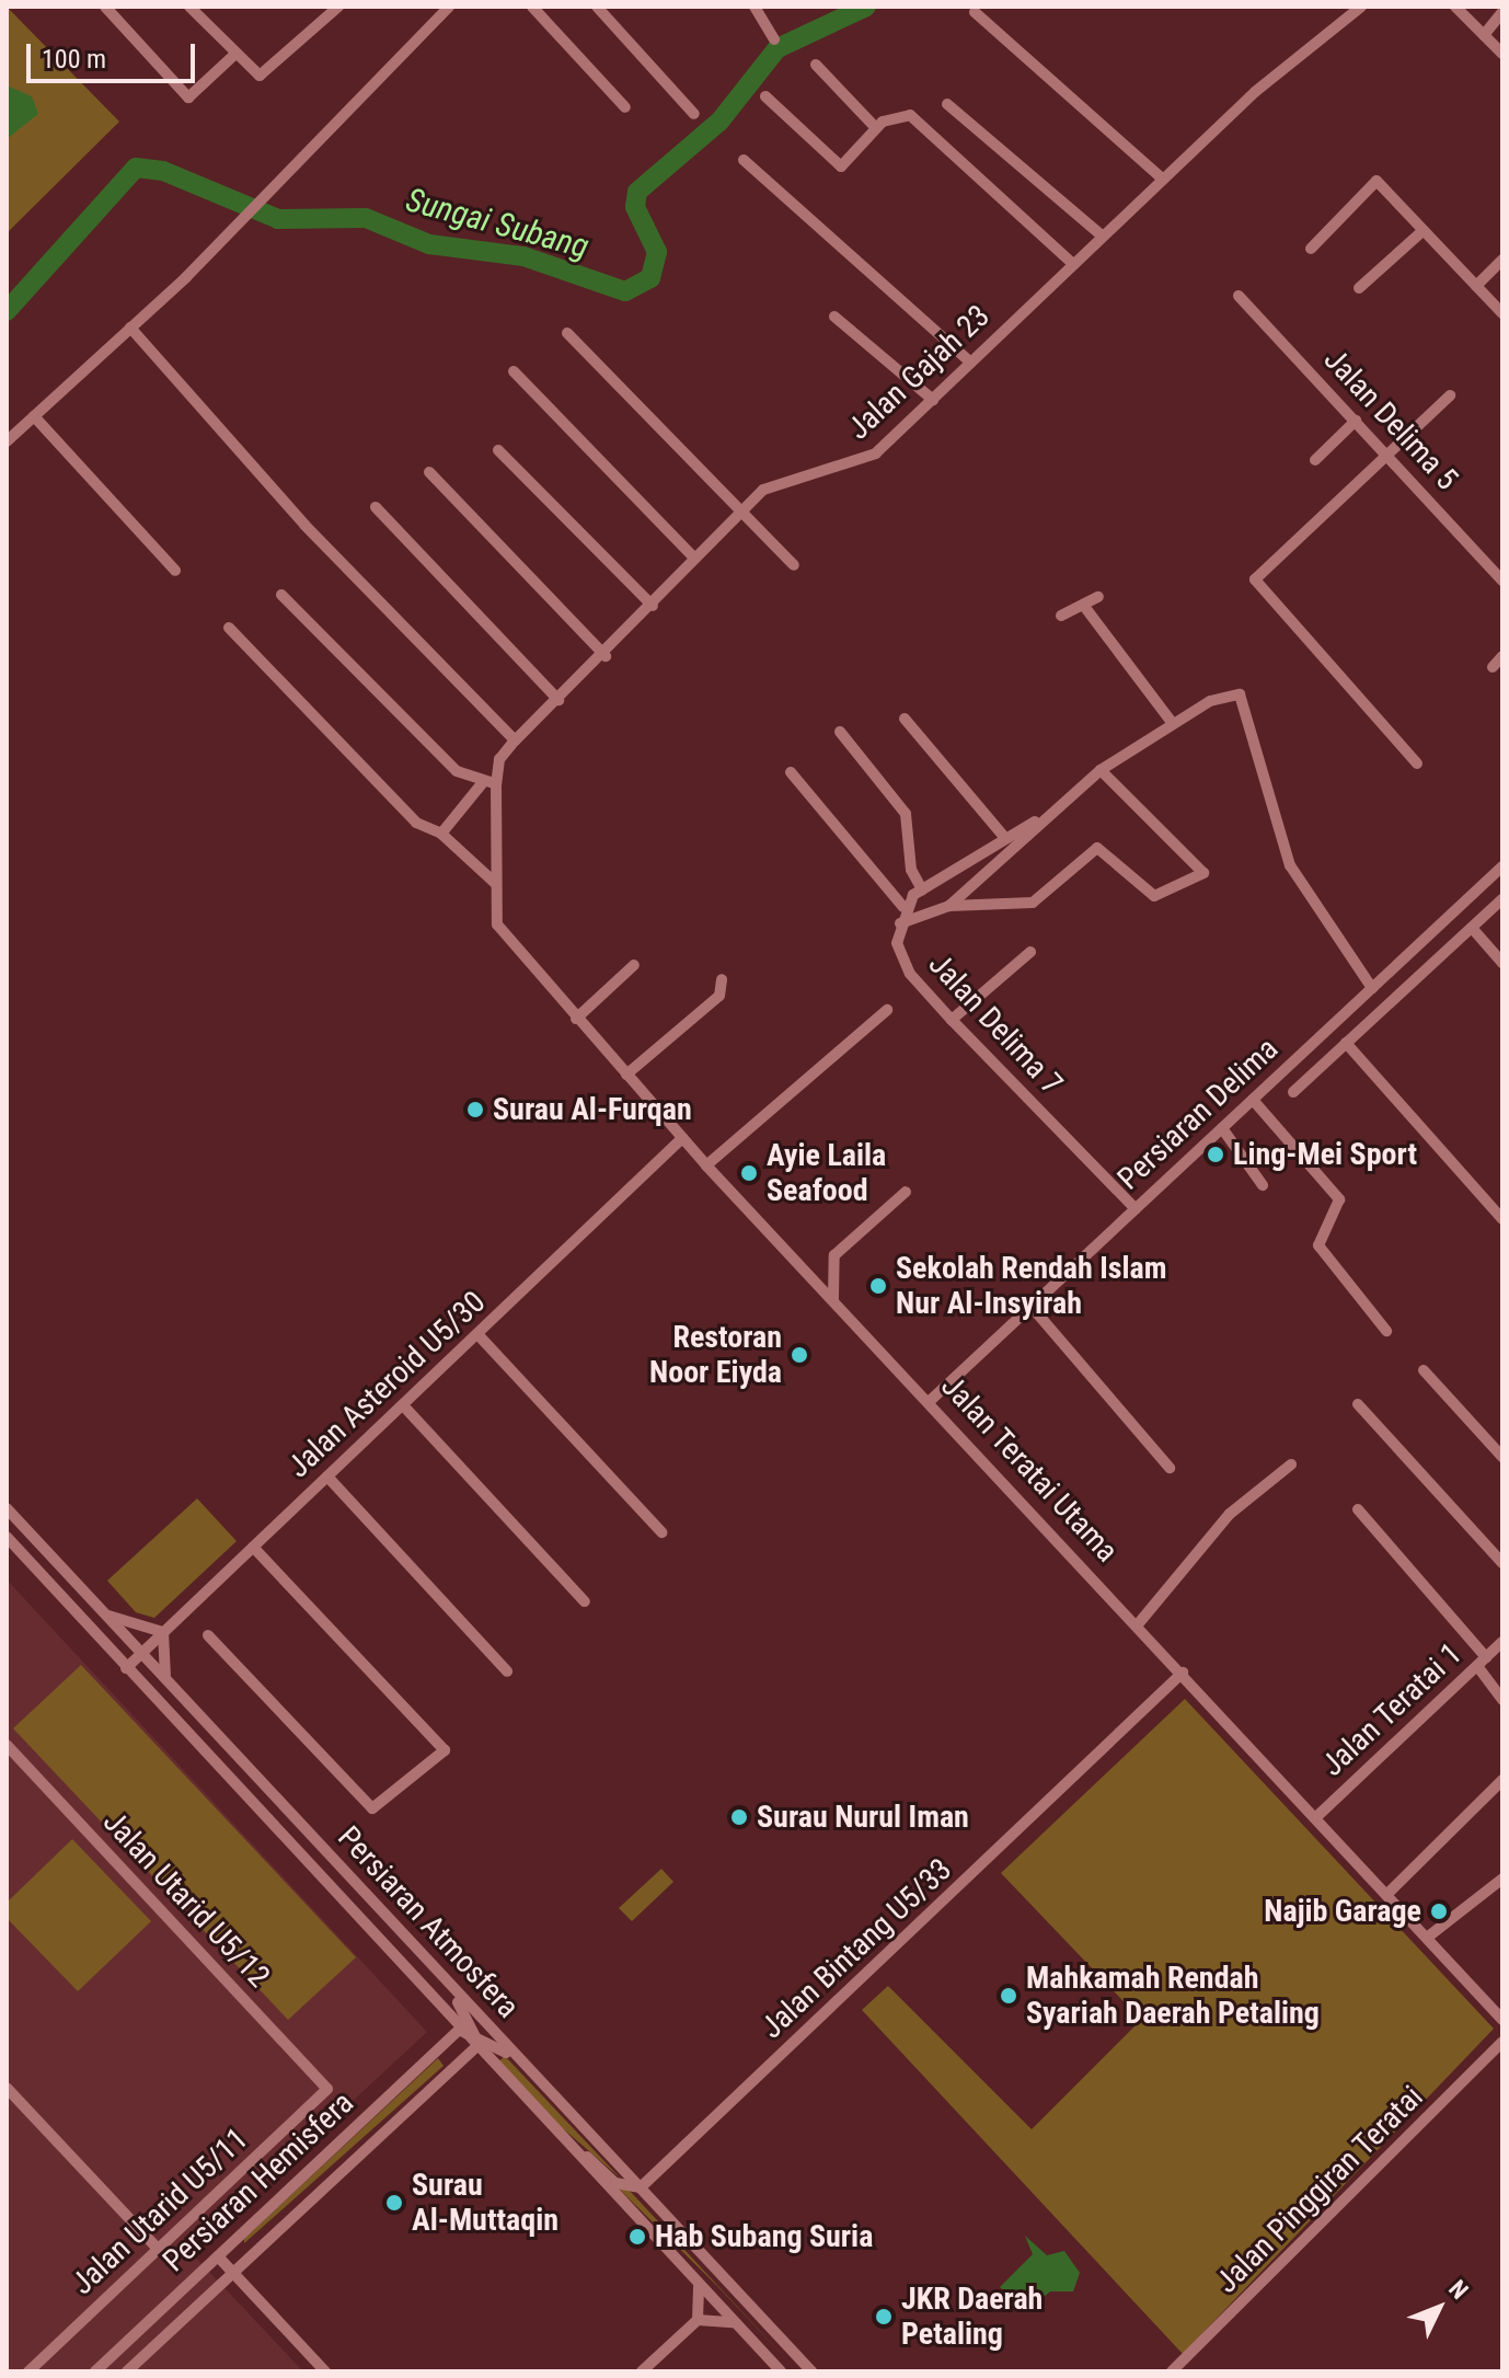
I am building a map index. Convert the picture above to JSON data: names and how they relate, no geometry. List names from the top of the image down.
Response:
{
  "streets": {
    "street": [
      "Jalan Gajah 23",
      "Jalan Delima 5",
      "Jalan Delima 7",
      "Persiaran Delima",
      "Jalan Asteroid U5/30",
      "Jalan Teratai Utama",
      "Jalan Teratai 1",
      "Jalan Utarid U5/12",
      "Persiaran Atmosfera",
      "Jalan Bintang U5/33",
      "Persiaran Hemisfera",
      "Jalan Pinggiran Teratai",
      "Jalan Utarid U5/11"
    ]
  },
  "crossings": [
    ["Jalan Gajah 23", "Jalan Teratai Utama"],
    ["Jalan Delima 7", "Persiaran Delima"],
    ["Persiaran Delima", "Jalan Teratai Utama"],
    ["Jalan Asteroid U5/30", "Jalan Teratai Utama"],
    ["Jalan Asteroid U5/30", "Persiaran Atmosfera"],
    ["Jalan Teratai Utama", "Jalan Teratai 1"],
    ["Jalan Teratai Utama", "Jalan Bintang U5/33"],
    ["Jalan Utarid U5/12", "Jalan Utarid U5/11"],
    ["Persiaran Atmosfera", "Jalan Bintang U5/33"],
    ["Persiaran Atmosfera", "Persiaran Hemisfera"]
  ],
  "water": ["Sungai Subang"],
  "places": [
    "Surau Al-Furqan",
    "Ling-Mei Sport",
    "Ayie Laila Seafood",
    "Sekolah Rendah Islam Nur Al-Insyirah",
    "Restoran Noor Eiyda",
    "Surau Nurul Iman",
    "Najib Garage",
    "Mahkamah Rendah Syariah Daerah Petaling",
    "Surau Al-Muttaqin",
    "Hab Subang Suria",
    "JKR Daerah Petaling"
  ],
  "scale_bar": "100 m",
  "north": "top right"
}
